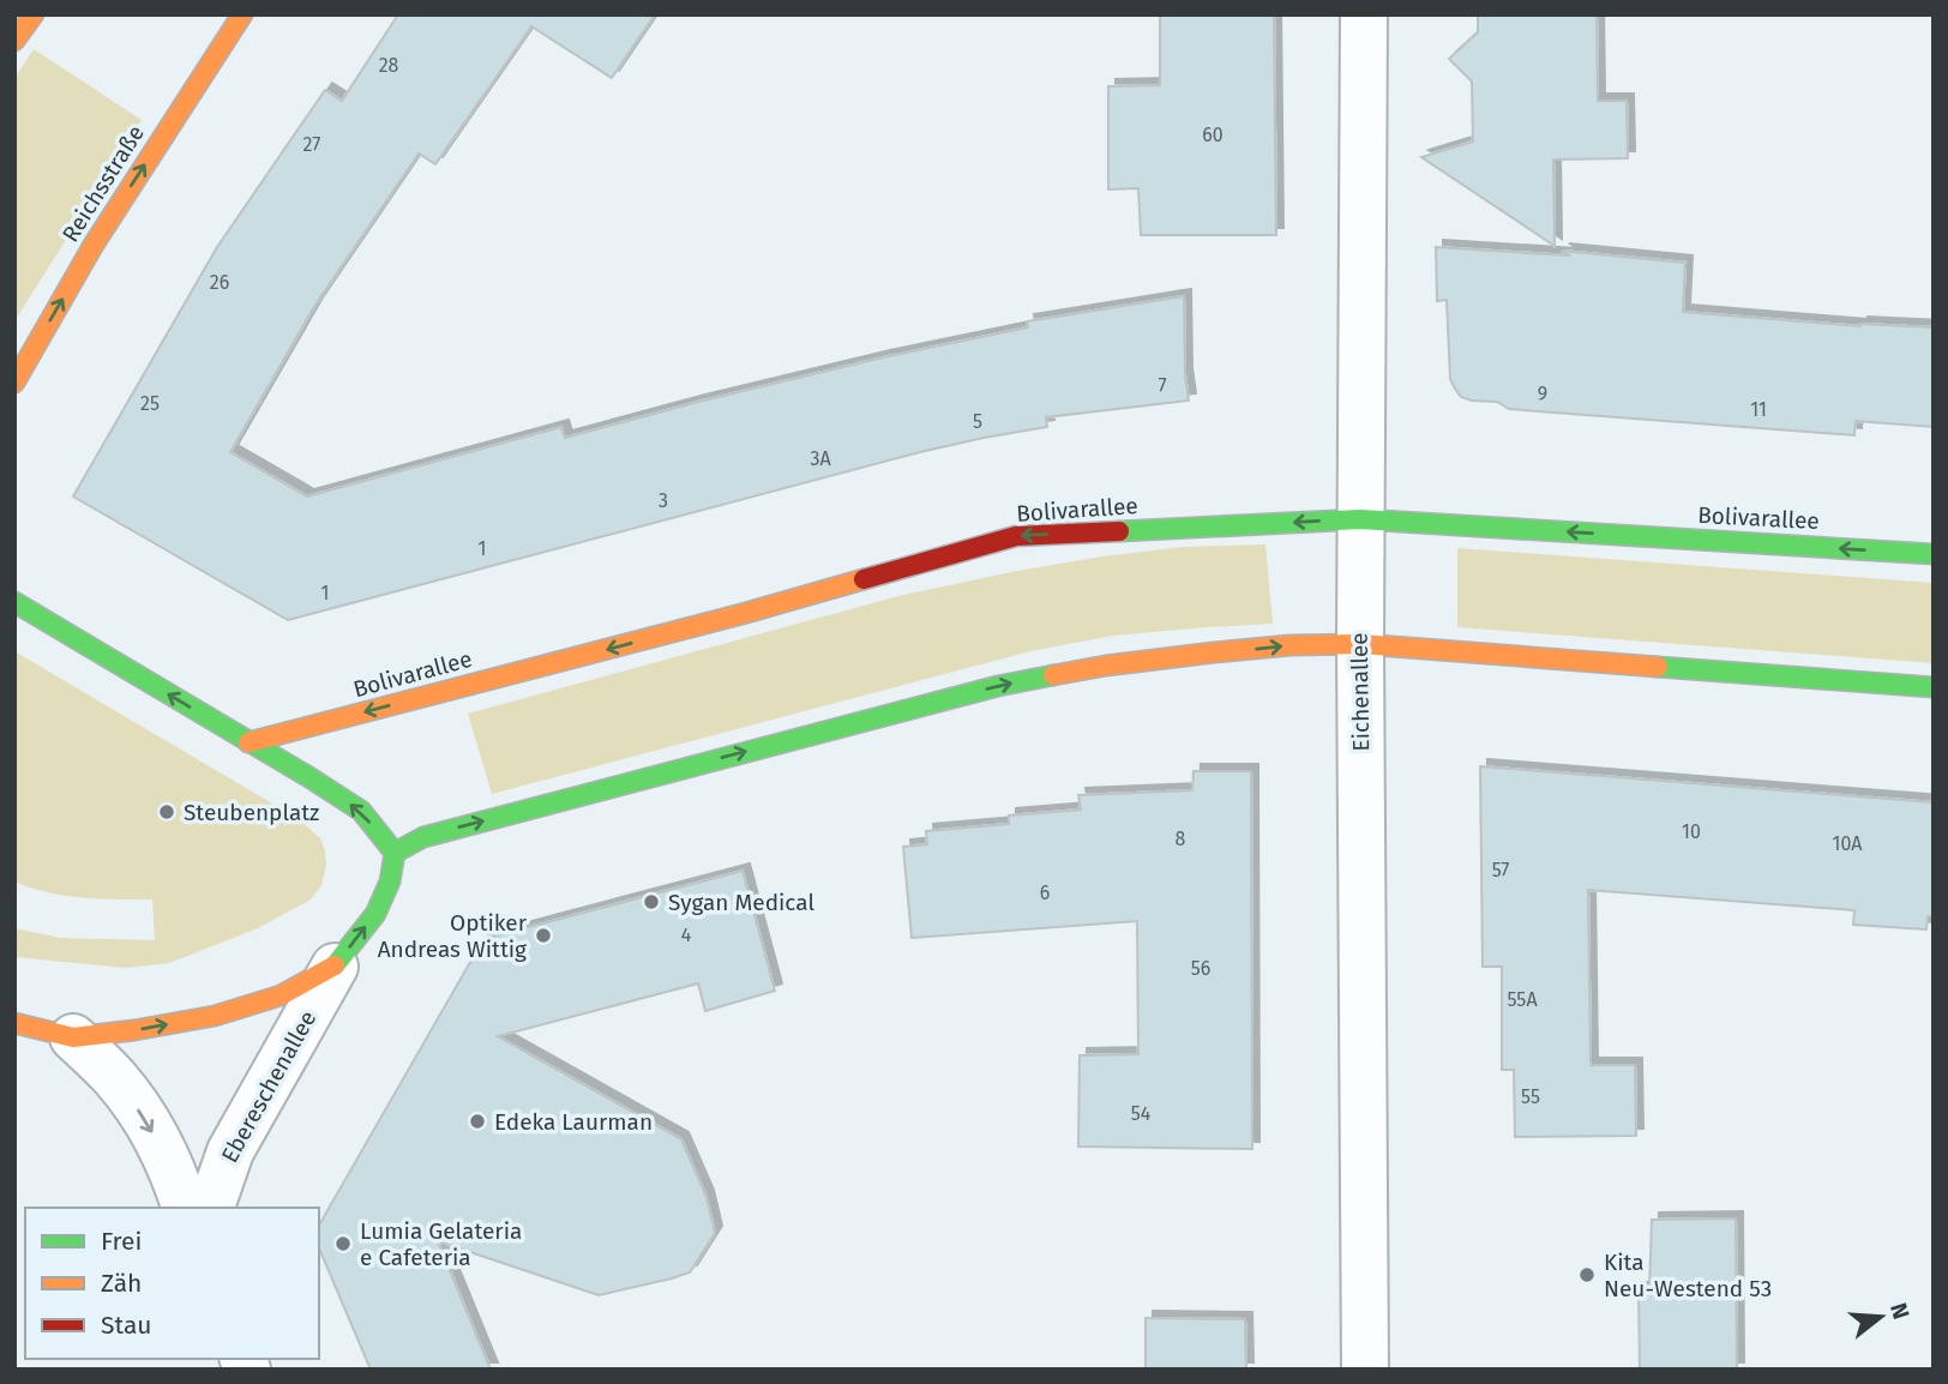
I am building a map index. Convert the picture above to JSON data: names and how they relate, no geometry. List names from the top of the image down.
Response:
{
  "streets": {
    "street": [
      "Reichsstraße",
      "Bolivarallee",
      "Eichenallee",
      "Ebereschenallee"
    ]
  },
  "crossings": [
    ["Bolivarallee", "Eichenallee"]
  ],
  "one_way": ["Reichsstraße"],
  "places": [
    "Steubenplatz",
    "Sygan Medical",
    "Optiker Andreas Wittig",
    "Edeka Laurman",
    "Lumia Gelateria e Cafeteria",
    "Kita Neu-Westend 53"
  ],
  "house_numbers": [
    "28",
    "60",
    "27",
    "26",
    "7",
    "9",
    "25",
    "11",
    "5",
    "3A",
    "3",
    "1",
    "1",
    "10",
    "8",
    "10A",
    "57",
    "6",
    "4",
    "56",
    "55A",
    "55",
    "54"
  ],
  "legend": ["Frei", "Zäh", "Stau"],
  "north": "right"
}
